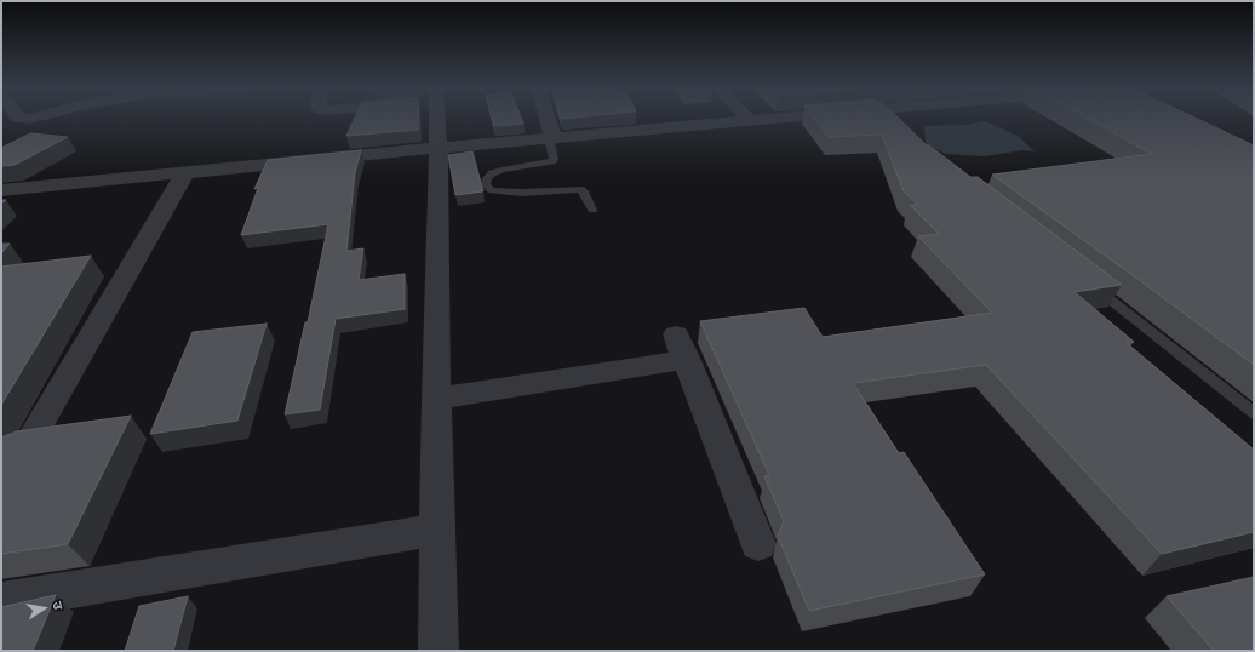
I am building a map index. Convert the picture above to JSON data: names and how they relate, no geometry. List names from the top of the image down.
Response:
{
  "north": "right"
}
